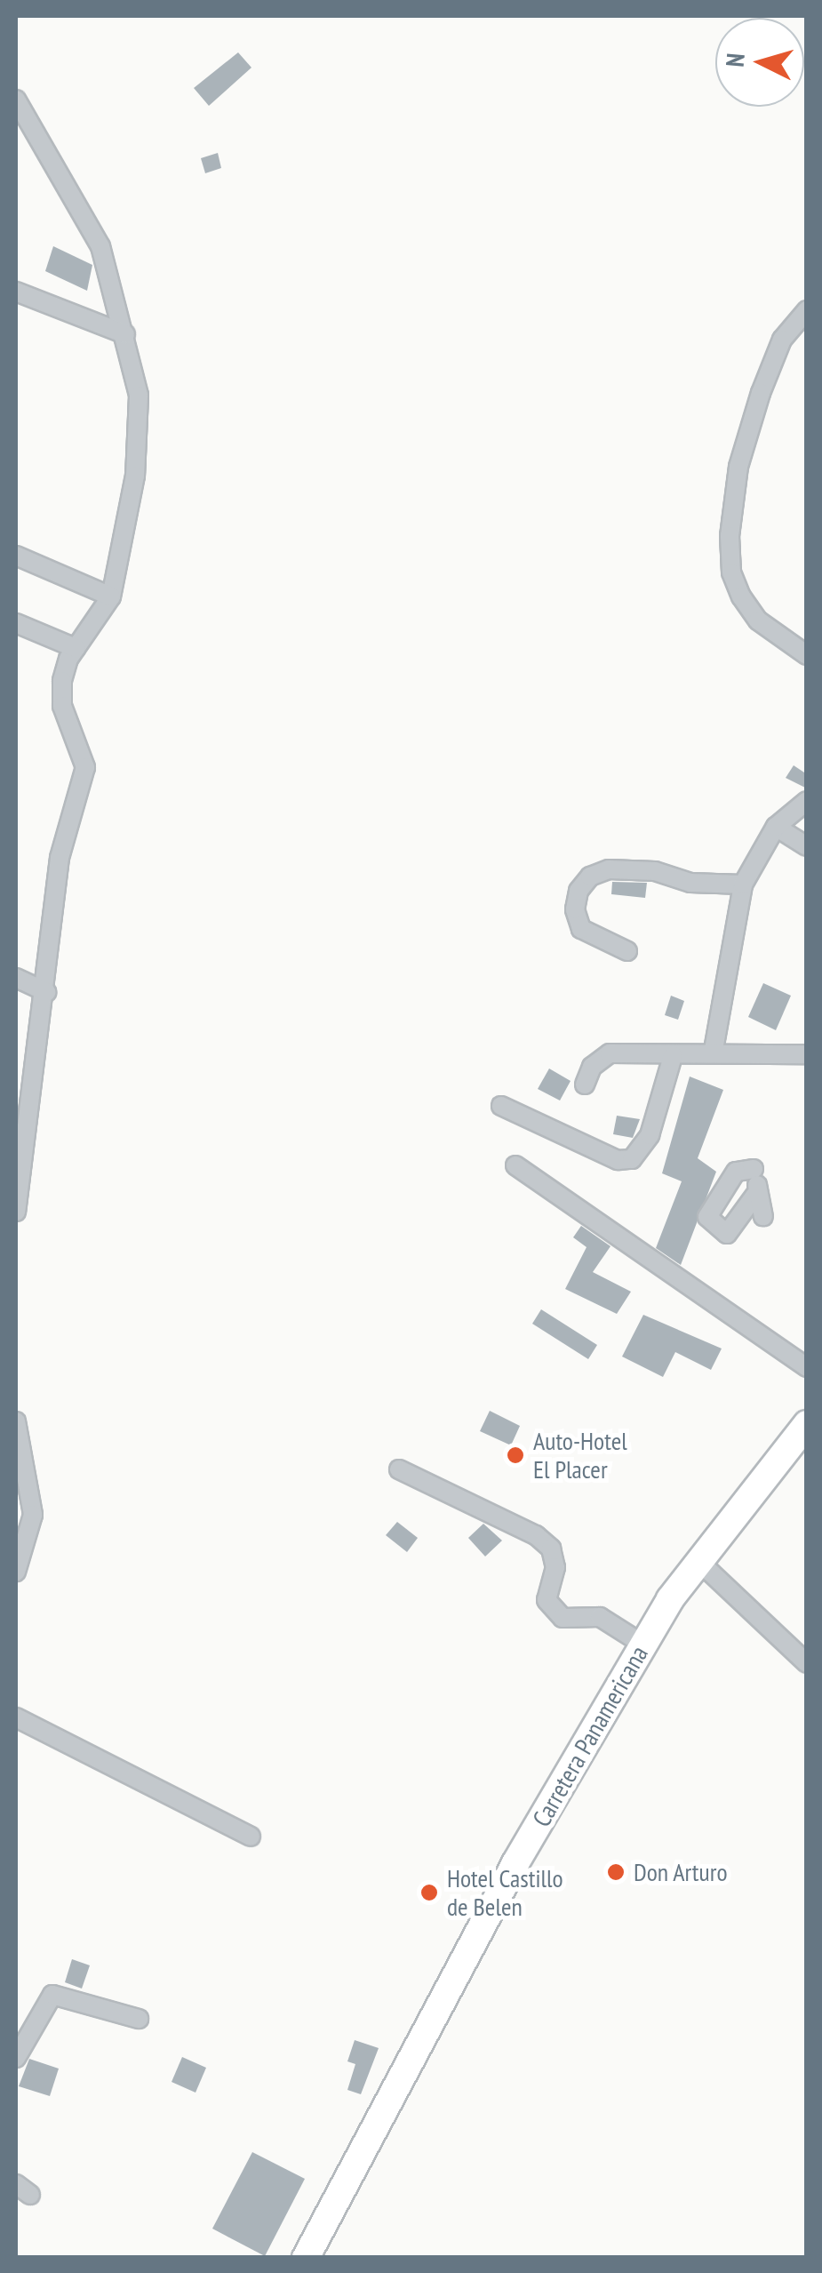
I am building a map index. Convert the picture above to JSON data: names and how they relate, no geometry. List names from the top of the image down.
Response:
{
  "streets": {
    "highway": ["Carretera Panamericana"]
  },
  "places": ["Auto-Hotel El Placer", "Don Arturo", "Hotel Castillo de Belen"],
  "north": "left"
}
